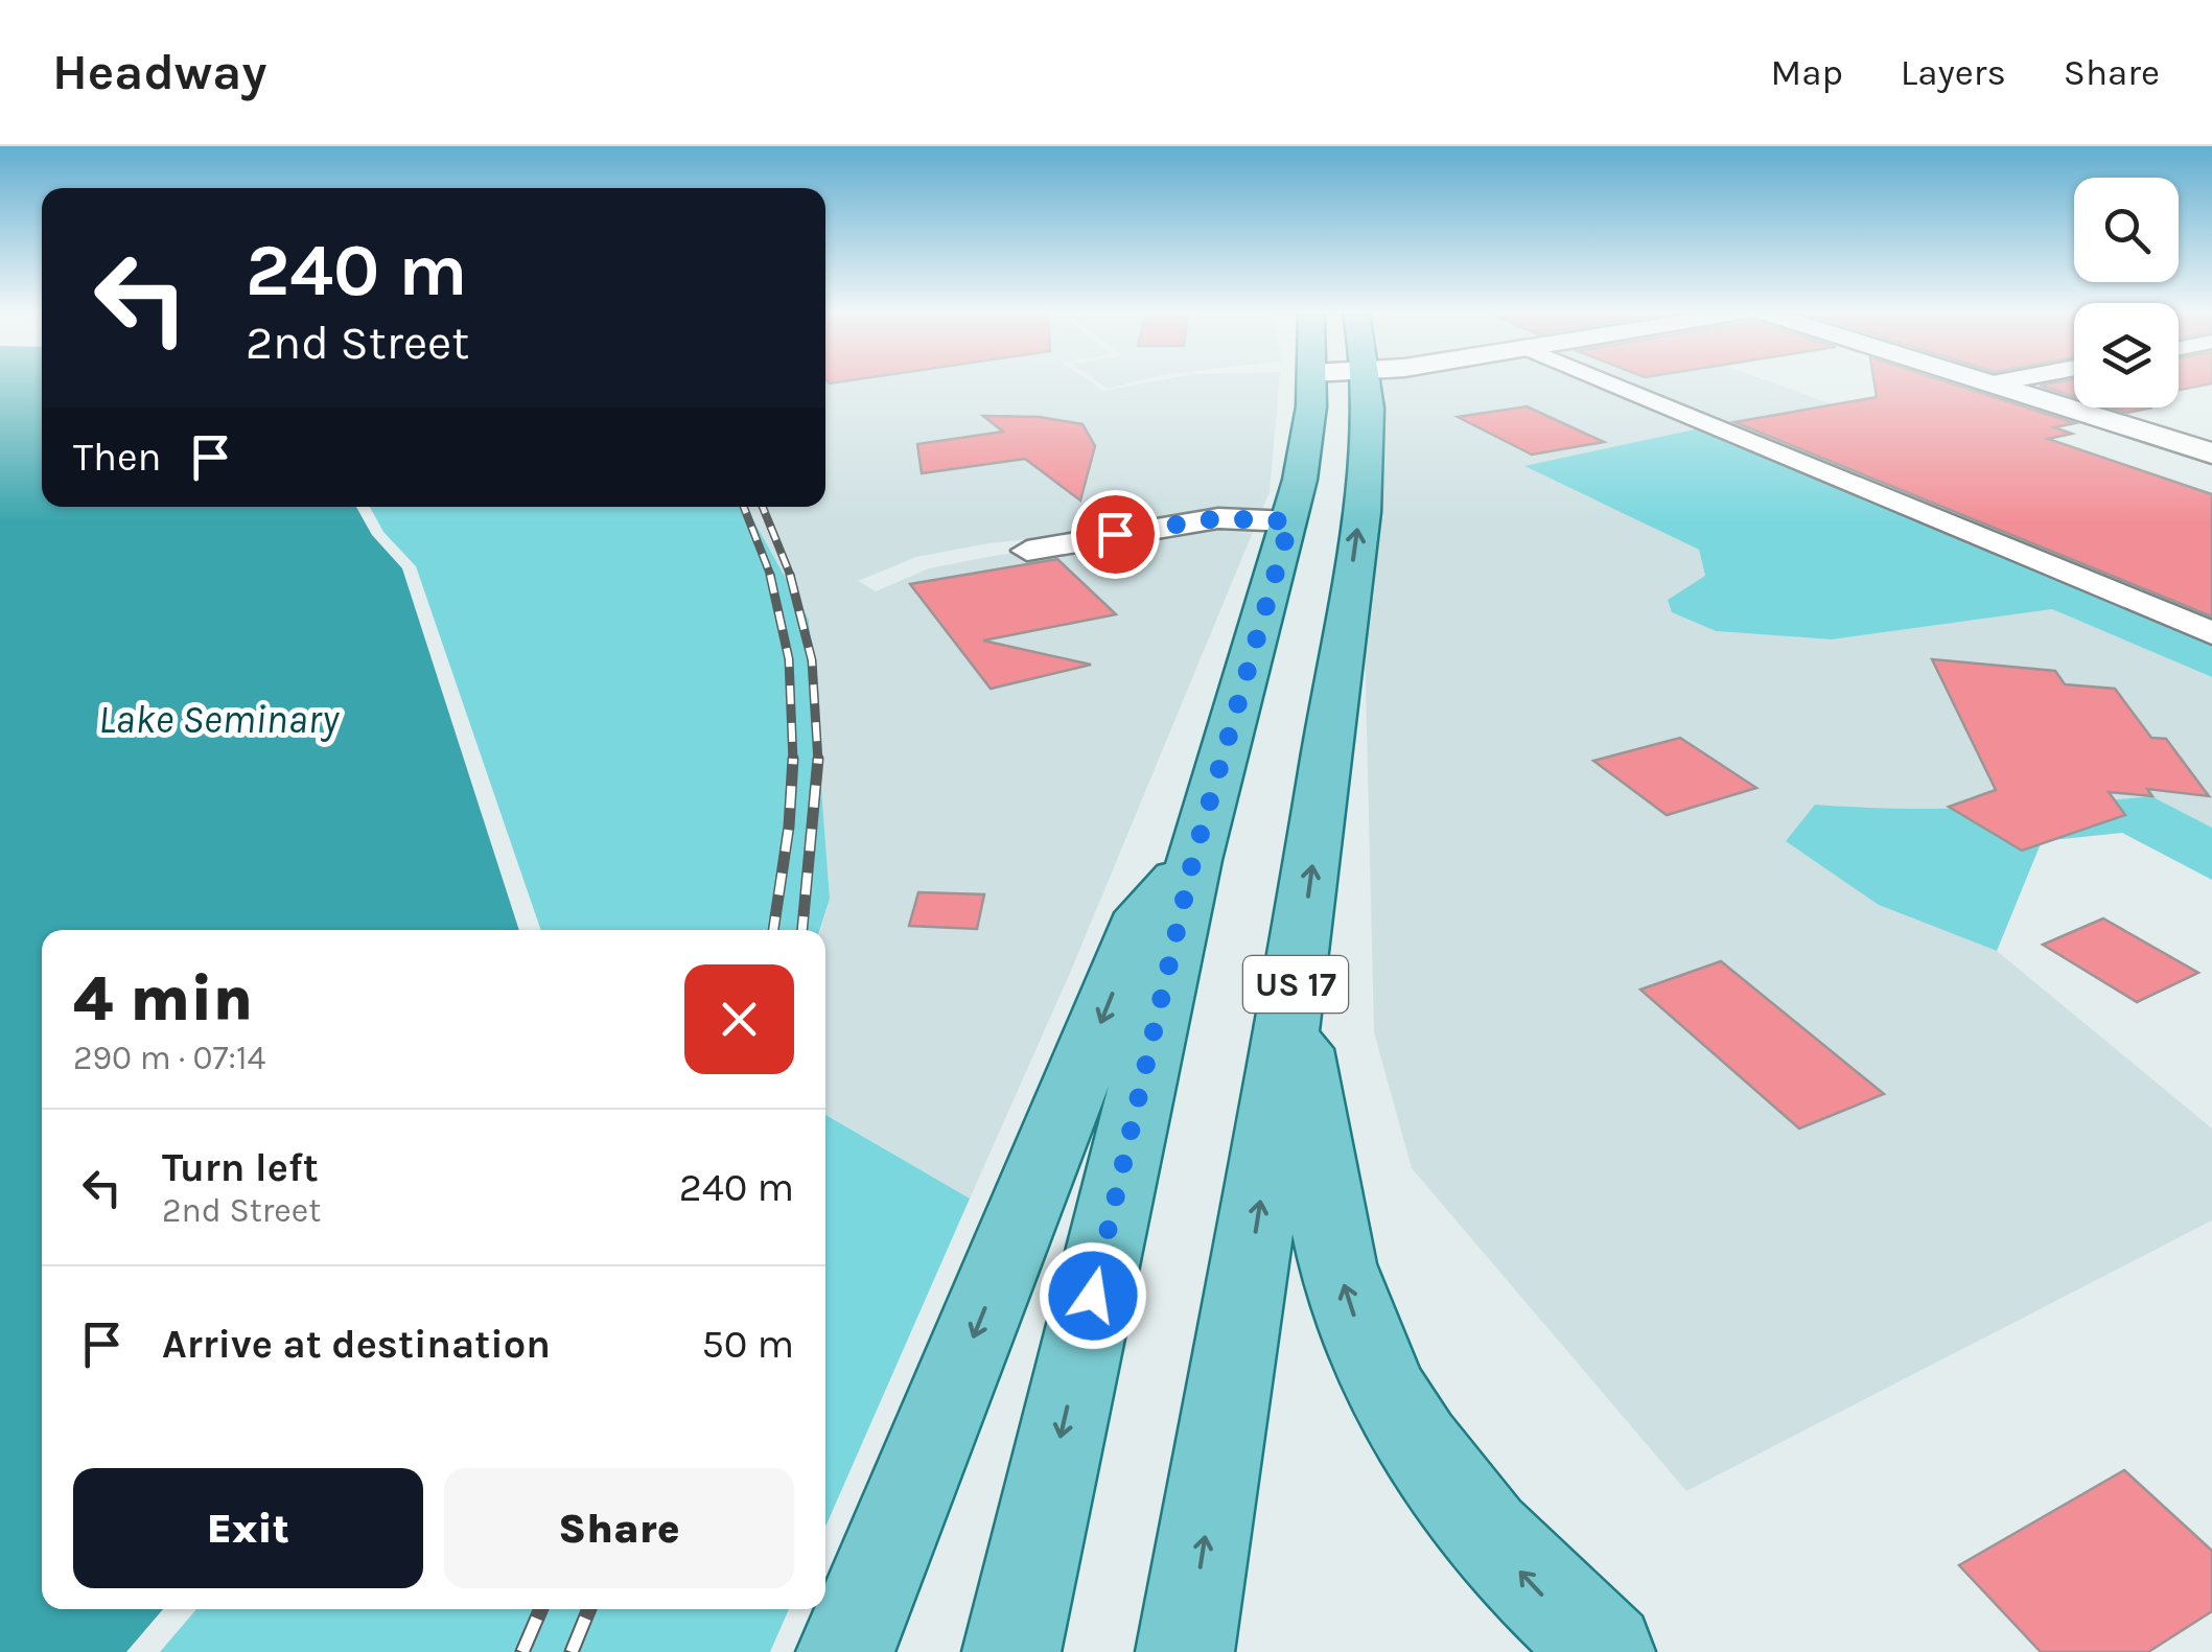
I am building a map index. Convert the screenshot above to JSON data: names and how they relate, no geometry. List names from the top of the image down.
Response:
{
  "streets": {
    "main road": ["US 17"]
  },
  "water": ["Lake Seminary"],
  "page": {
    "header": "Headway",
    "nav": ["Map", "Layers", "Share"],
    "turn": ["240 m", "2nd Street"],
    "then": "Then",
    "heading": ["4 min", "290 m · 07:14"],
    "list": [
      {
        "name": "Turn left",
        "note": "2nd Street",
        "value": "240 m"
      },
      {
        "name": "Arrive at destination",
        "value": "50 m"
      }
    ],
    "buttons": ["Exit", "Share"]
  }
}
